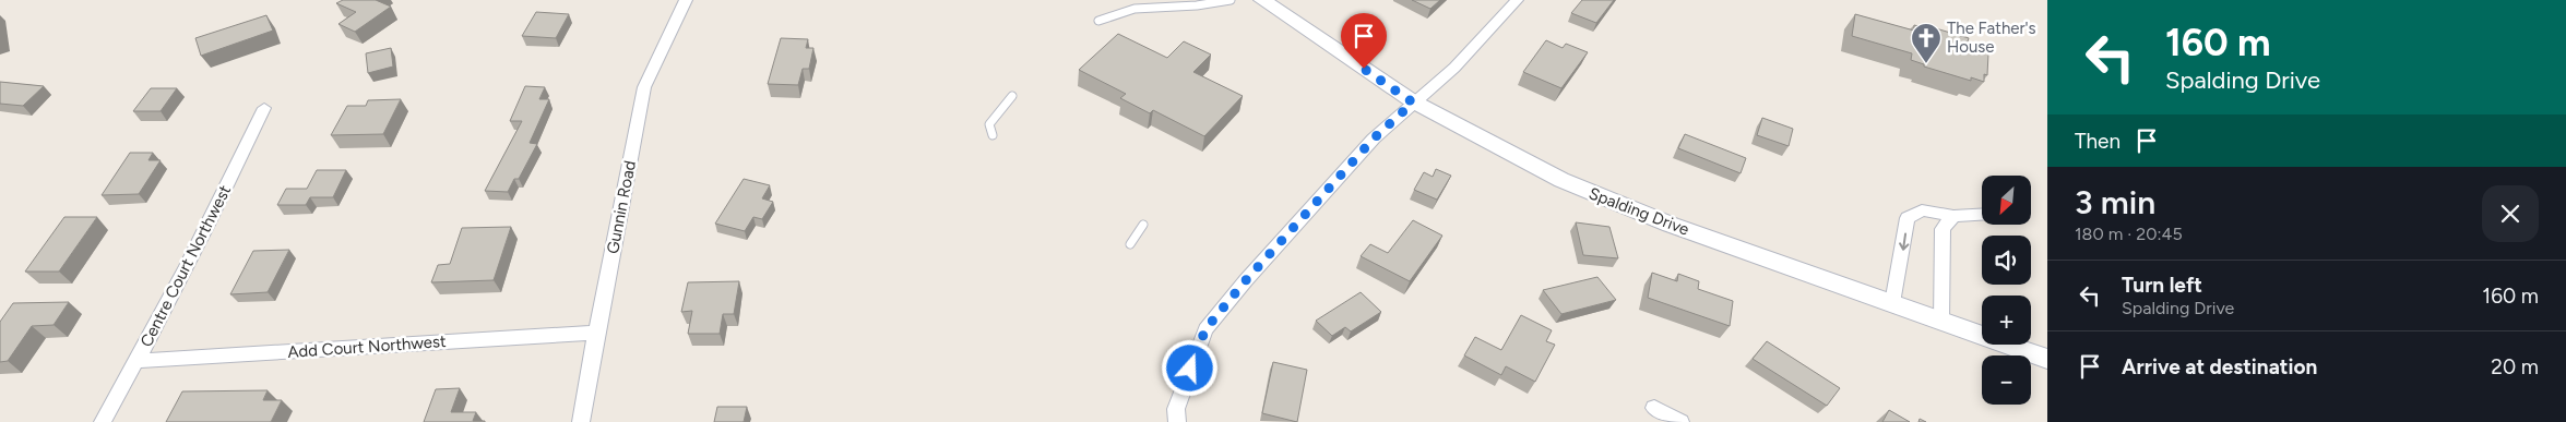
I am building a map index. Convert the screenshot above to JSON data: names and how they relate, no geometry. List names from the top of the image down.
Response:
{
  "streets": {
    "main road": ["Spalding Drive"],
    "street": ["Gunnin Road", "Centre Court Northwest", "Add Court Northwest"]
  },
  "crossings": [
    ["Gunnin Road", "Add Court Northwest"],
    ["Centre Court Northwest", "Add Court Northwest"]
  ],
  "places": {
    "church": ["The Father's House"]
  },
  "north": "bottom left",
  "page": {
    "turn": ["160 m", "Spalding Drive"],
    "then": "Then",
    "heading": ["3 min", "180 m · 20:45"],
    "map_buttons": ["+", "−"],
    "list": [
      {
        "name": "Turn left",
        "note": "Spalding Drive",
        "value": "160 m"
      },
      {
        "name": "Arrive at destination",
        "value": "20 m"
      }
    ]
  }
}
